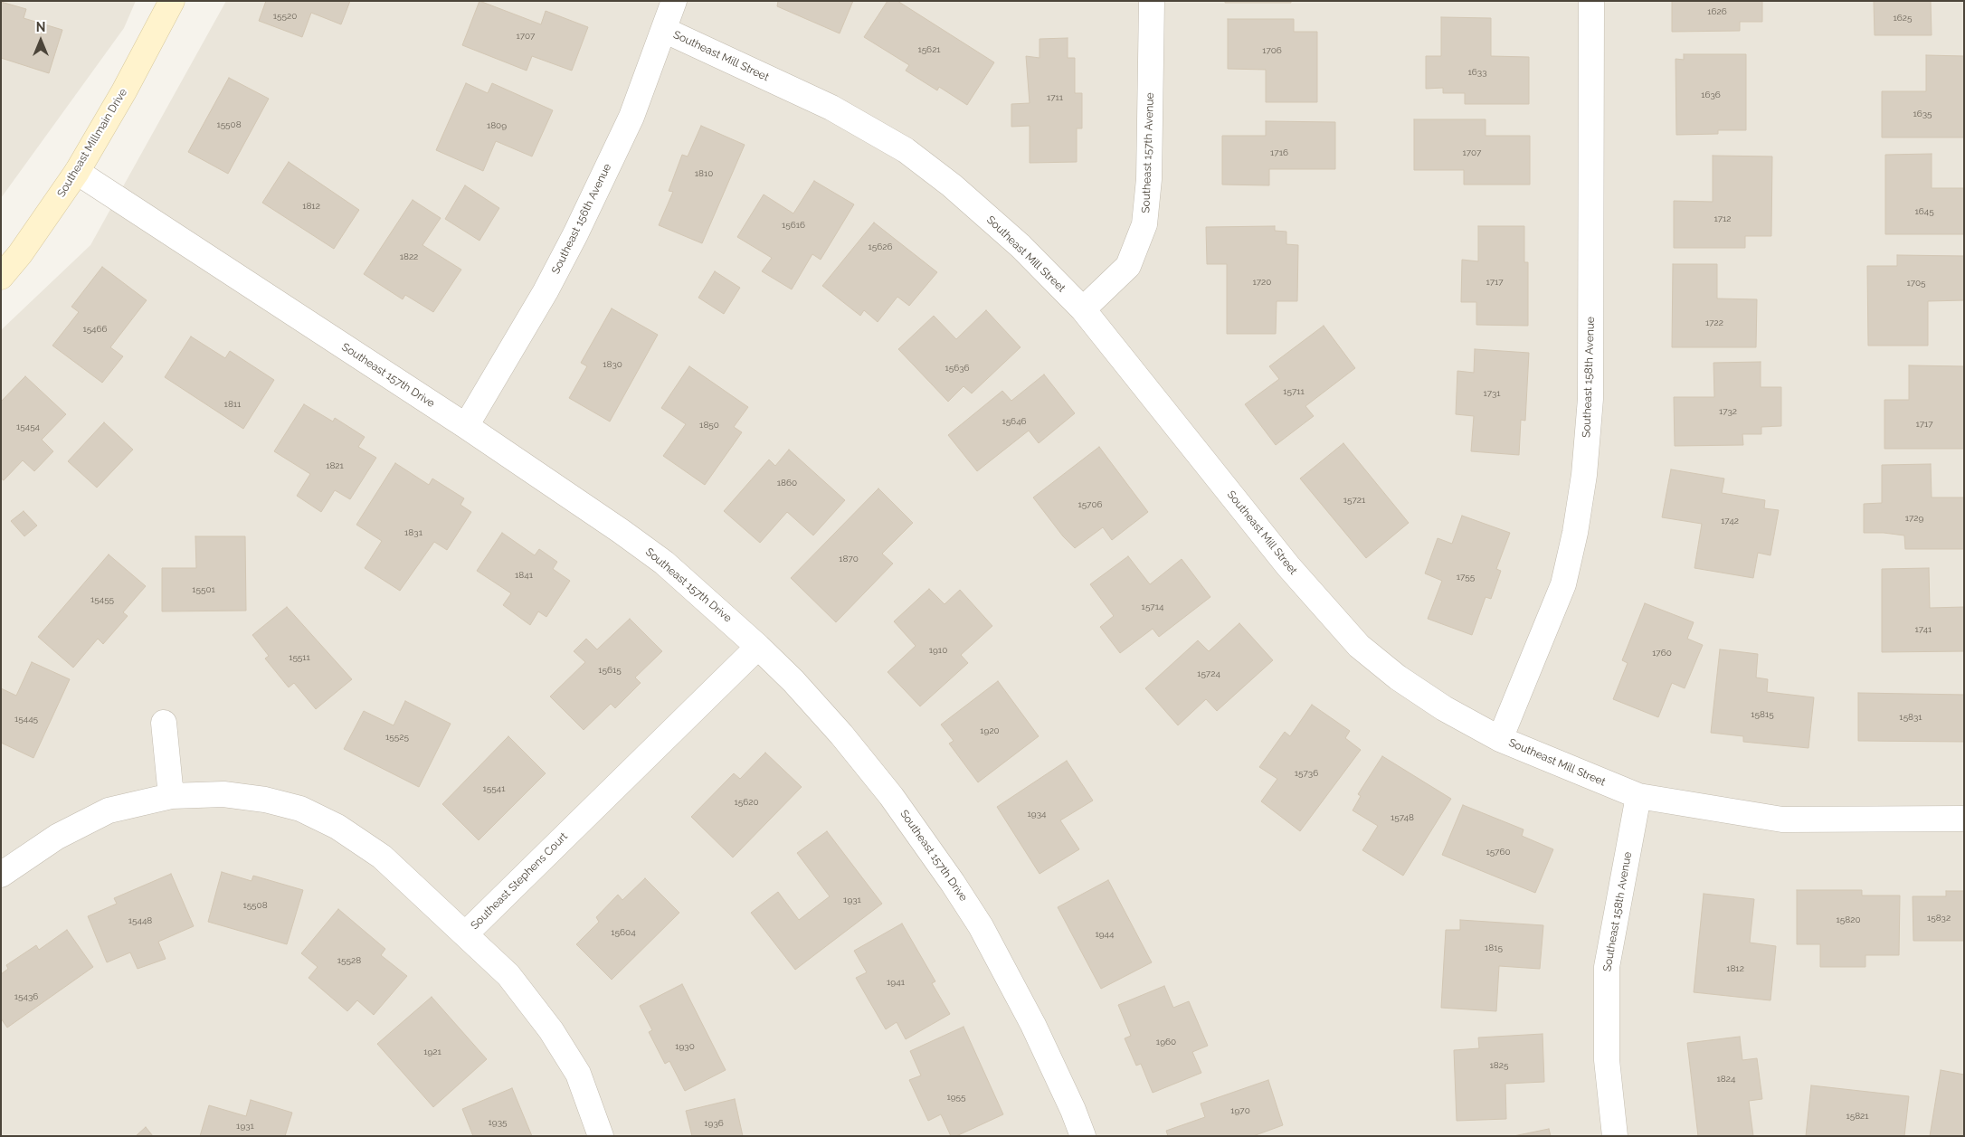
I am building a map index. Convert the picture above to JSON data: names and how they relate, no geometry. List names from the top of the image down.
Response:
{
  "streets": {
    "street": [
      "Southeast Mill Street",
      "Southeast Millmain Drive",
      "Southeast 157th Avenue",
      "Southeast 156th Avenue",
      "Southeast 157th Drive",
      "Southeast 158th Avenue",
      "Southeast Stephens Court"
    ]
  },
  "crossings": [
    ["Southeast Mill Street", "Southeast 157th Avenue"],
    ["Southeast Mill Street", "Southeast 156th Avenue"],
    ["Southeast Mill Street", "Southeast 158th Avenue"],
    ["Southeast Millmain Drive", "Southeast 157th Drive"],
    ["Southeast 156th Avenue", "Southeast 157th Drive"],
    ["Southeast 157th Drive", "Southeast Stephens Court"]
  ],
  "house_numbers": [
    "1626",
    "15520",
    "1625",
    "1707",
    "15621",
    "1706",
    "1633",
    "1636",
    "1711",
    "1635",
    "15508",
    "1809",
    "1716",
    "1707",
    "1810",
    "1812",
    "1645",
    "1712",
    "15616",
    "15626",
    "1822",
    "1720",
    "1717",
    "1705",
    "1722",
    "15466",
    "1830",
    "15636",
    "15711",
    "1731",
    "1811",
    "1732",
    "15646",
    "1717",
    "1850",
    "15454",
    "1821",
    "1860",
    "15721",
    "15706",
    "1729",
    "1742",
    "1831",
    "1870",
    "1841",
    "1755",
    "15501",
    "15455",
    "15714",
    "1741",
    "1910",
    "1760",
    "15511",
    "15615",
    "15724",
    "15815",
    "15831",
    "15445",
    "1920",
    "15525",
    "15736",
    "15541",
    "15620",
    "1934",
    "15748",
    "15760",
    "1931",
    "15508",
    "15832",
    "15820",
    "15448",
    "15604",
    "1944",
    "1815",
    "15528",
    "1812",
    "1941",
    "15436",
    "1960",
    "1930",
    "1921",
    "1825",
    "1824",
    "1955",
    "1970",
    "15821",
    "1935",
    "1936",
    "1931"
  ],
  "north": "top"
}
